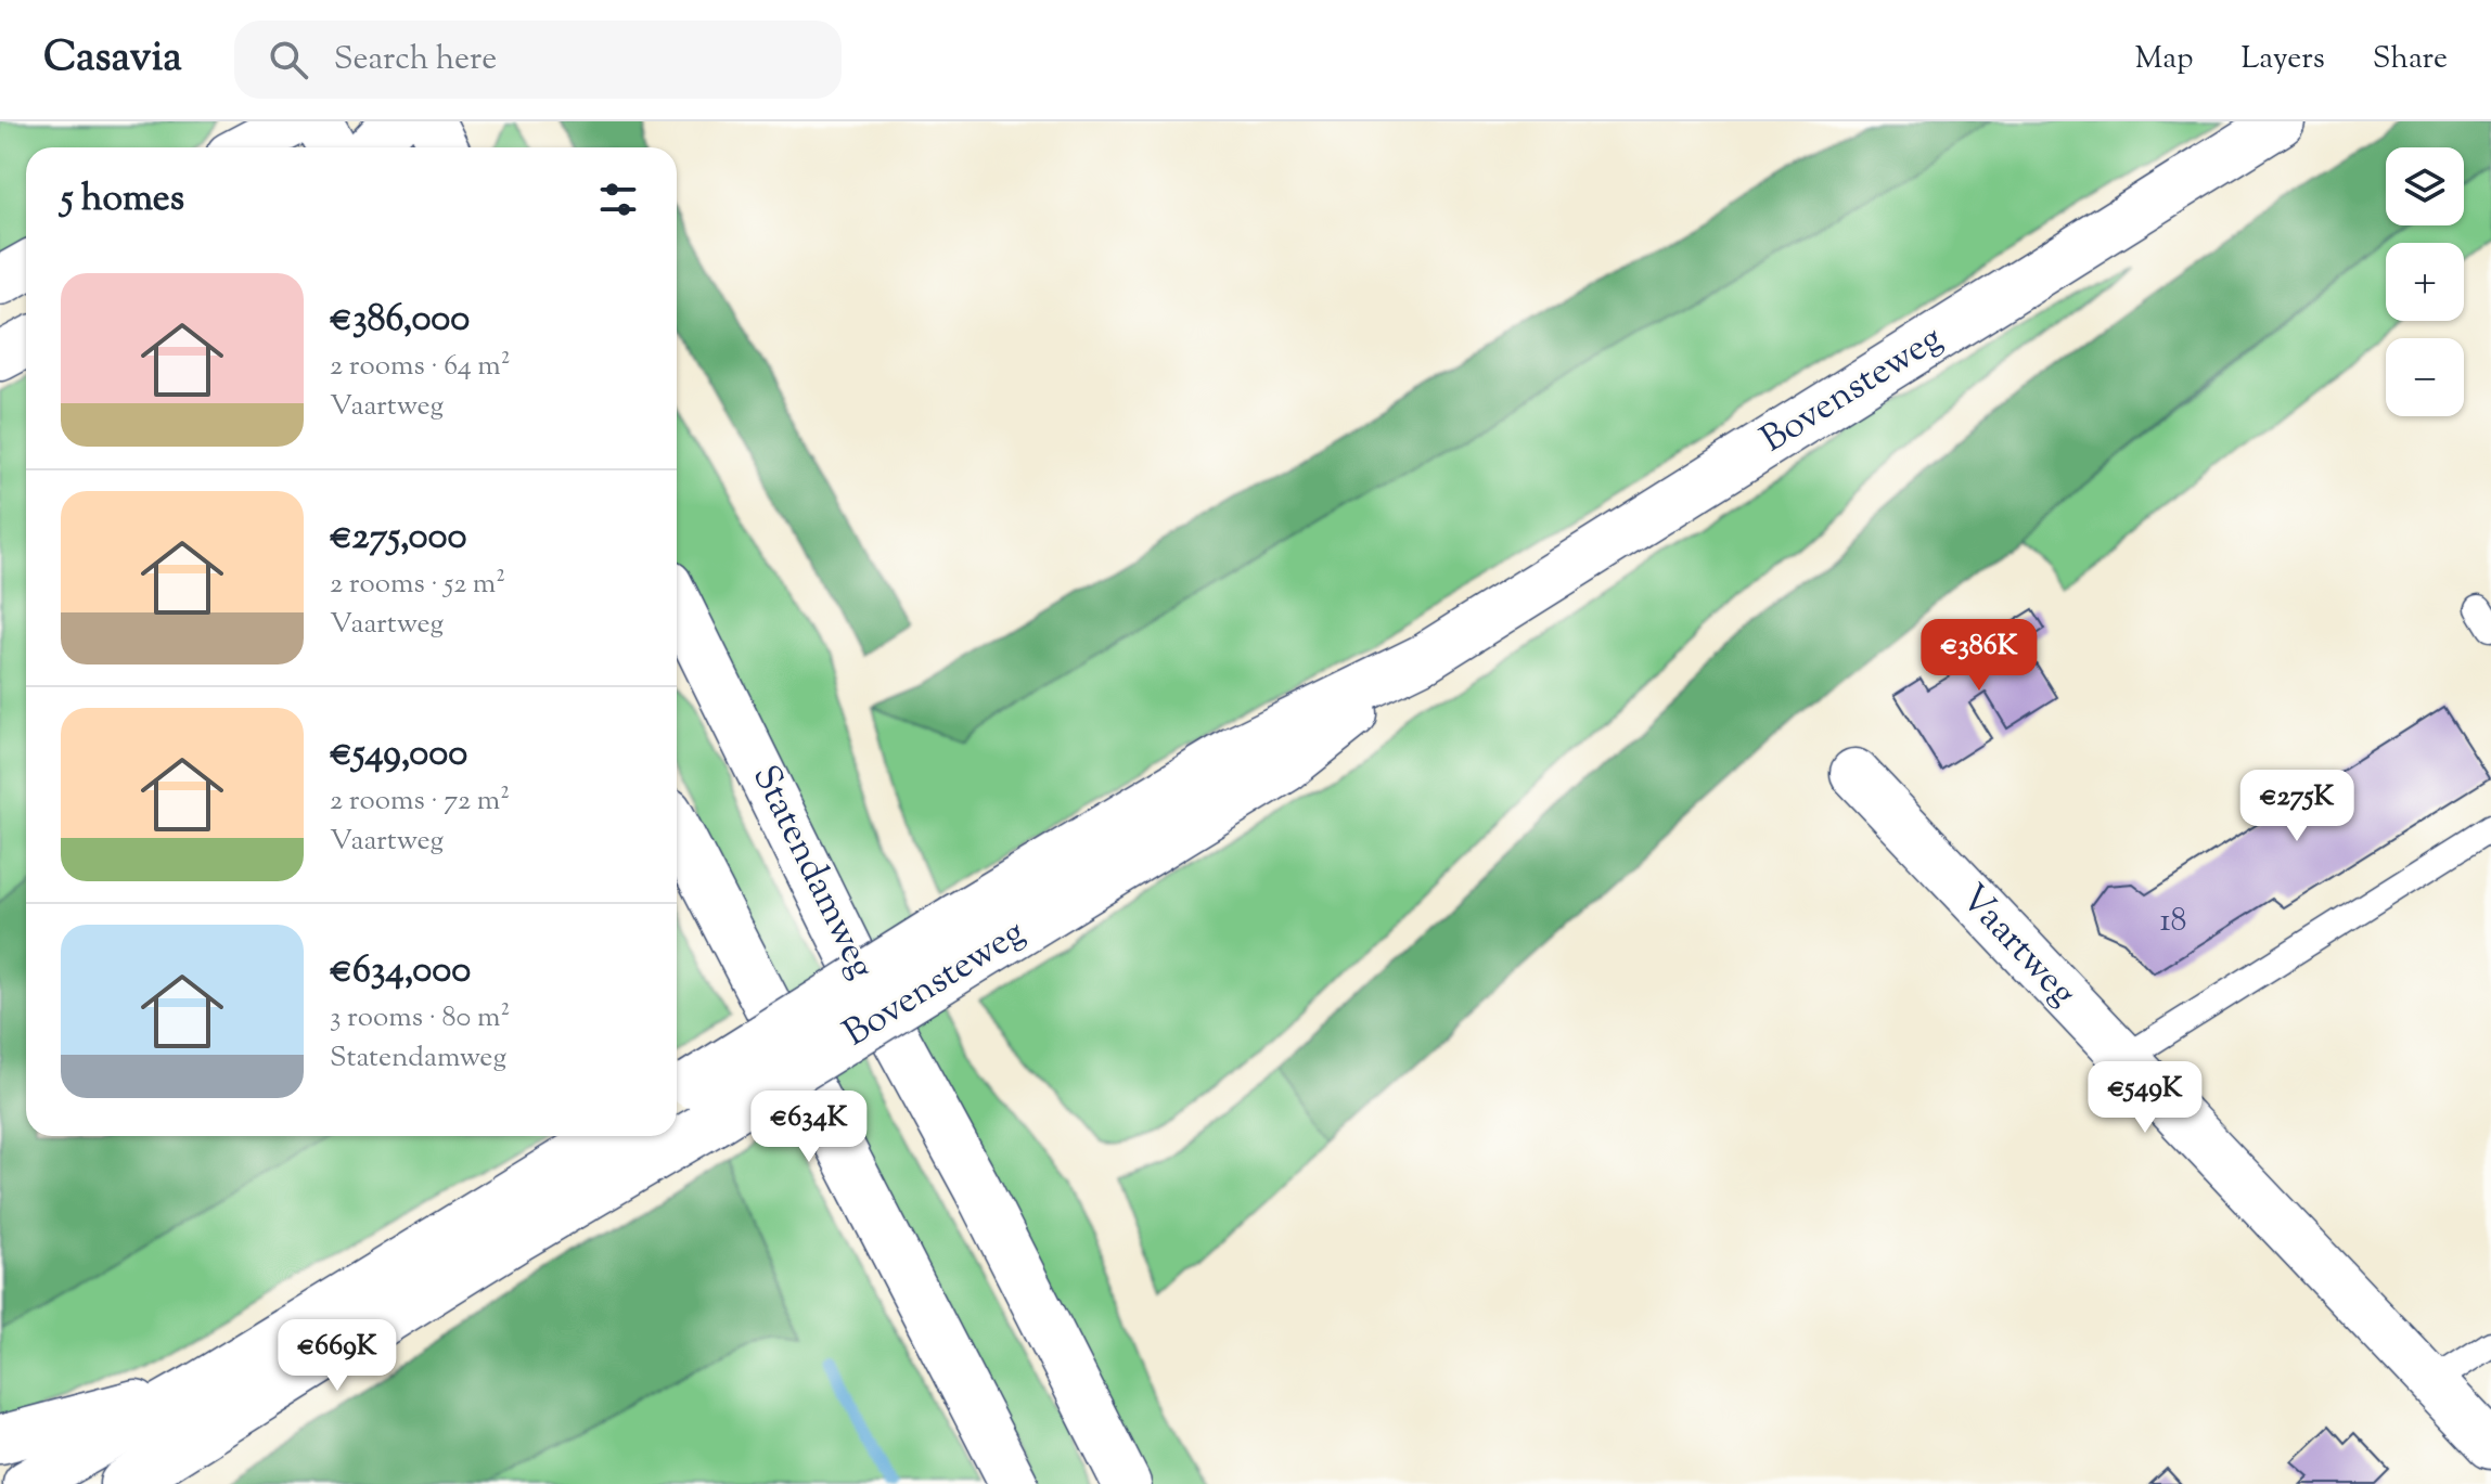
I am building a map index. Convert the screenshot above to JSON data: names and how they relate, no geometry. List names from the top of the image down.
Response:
{
  "streets": {
    "main road": ["Bovensteweg", "Statendamweg", "Vaartweg"]
  },
  "house_numbers": ["18"],
  "page": {
    "header": "Casavia",
    "search": "Search here",
    "nav": ["Map", "Layers", "Share"],
    "map_buttons": ["+", "−"],
    "heading": "5 homes",
    "list": [
      {
        "name": "€386,000",
        "note": "2 rooms · 64 m² · Vaartweg"
      },
      {
        "name": "€275,000",
        "note": "2 rooms · 52 m² · Vaartweg"
      },
      {
        "name": "€549,000",
        "note": "2 rooms · 72 m² · Vaartweg"
      },
      {
        "name": "€634,000",
        "note": "3 rooms · 80 m² · Statendamweg"
      }
    ],
    "price": [
      "€386K",
      "€275K",
      "€549K",
      "€634K",
      "€669K"
    ]
  }
}
